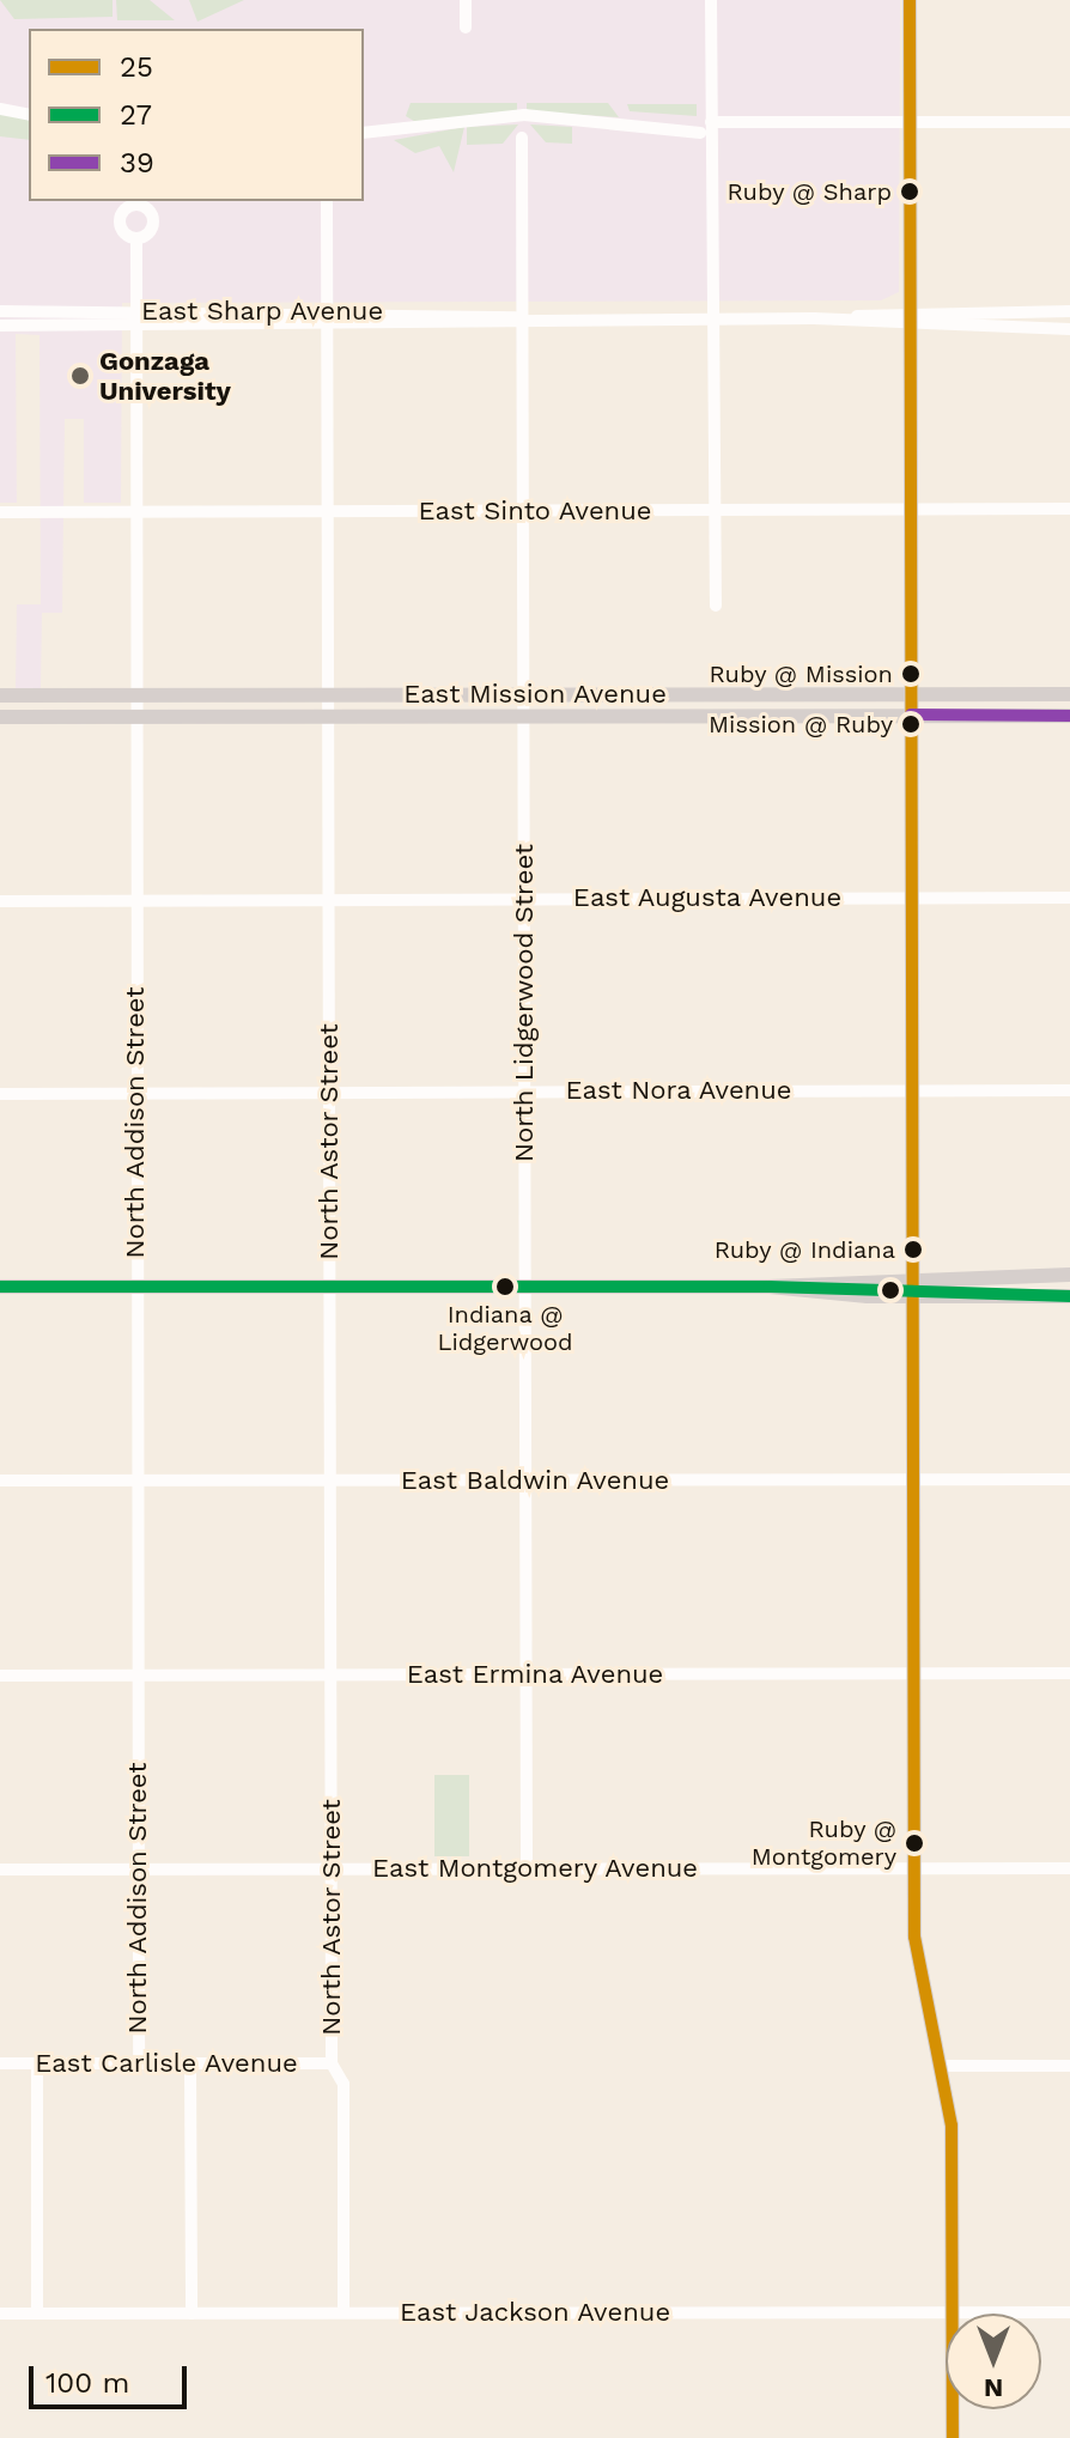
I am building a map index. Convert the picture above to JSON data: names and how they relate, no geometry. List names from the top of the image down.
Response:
{
  "streets": {
    "main road": ["East Mission Avenue"],
    "street": [
      "East Sharp Avenue",
      "East Sinto Avenue",
      "East Augusta Avenue",
      "North Lidgerwood Street",
      "East Nora Avenue",
      "North Addison Street",
      "North Astor Street",
      "East Baldwin Avenue",
      "East Ermina Avenue",
      "East Montgomery Avenue",
      "East Carlisle Avenue",
      "East Jackson Avenue"
    ]
  },
  "crossings": [
    ["East Sharp Avenue", "North Lidgerwood Street"],
    ["East Sharp Avenue", "North Addison Street"],
    ["East Sharp Avenue", "North Astor Street"],
    ["East Sinto Avenue", "North Lidgerwood Street"],
    ["East Sinto Avenue", "North Addison Street"],
    ["East Sinto Avenue", "North Astor Street"],
    ["East Mission Avenue", "North Lidgerwood Street"],
    ["East Mission Avenue", "North Addison Street"],
    ["East Mission Avenue", "North Astor Street"],
    ["East Augusta Avenue", "North Lidgerwood Street"],
    ["East Augusta Avenue", "North Addison Street"],
    ["East Augusta Avenue", "North Astor Street"],
    ["North Lidgerwood Street", "East Nora Avenue"],
    ["North Lidgerwood Street", "East Baldwin Avenue"],
    ["North Lidgerwood Street", "East Ermina Avenue"],
    ["North Lidgerwood Street", "East Montgomery Avenue"],
    ["East Nora Avenue", "North Addison Street"],
    ["East Nora Avenue", "North Astor Street"],
    ["North Addison Street", "East Baldwin Avenue"],
    ["North Addison Street", "East Ermina Avenue"],
    ["North Addison Street", "East Montgomery Avenue"],
    ["North Addison Street", "East Carlisle Avenue"],
    ["North Astor Street", "East Baldwin Avenue"],
    ["North Astor Street", "East Ermina Avenue"],
    ["North Astor Street", "East Montgomery Avenue"],
    ["North Astor Street", "East Carlisle Avenue"],
    ["North Astor Street", "East Jackson Avenue"]
  ],
  "places": [
    "Ruby @ Sharp",
    "Gonzaga University",
    "Ruby @ Mission",
    "Mission @ Ruby",
    "Ruby @ Indiana",
    "Indiana @ Lidgerwood",
    "Ruby @ Montgomery"
  ],
  "lines": ["transit line 25", "transit line 39", "transit line 27"],
  "legend": ["25", "27", "39"],
  "scale_bar": "100 m",
  "north": "bottom"
}
